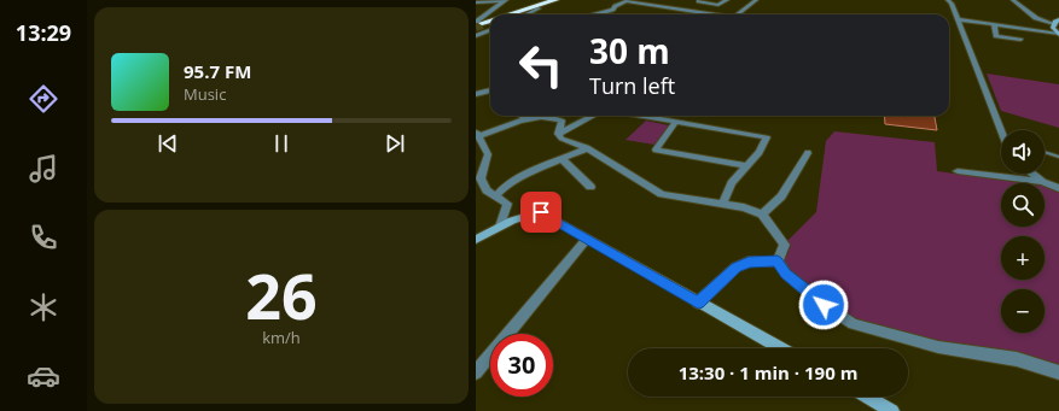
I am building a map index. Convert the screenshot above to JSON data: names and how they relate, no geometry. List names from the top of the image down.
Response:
{
  "page": {
    "tabs": "13:29",
    "turn": ["30 m", "Turn left"],
    "song": ["95.7 FM", "Music"],
    "map_buttons": ["+", "−"],
    "tile": ["26", "km/h"],
    "limit": "30",
    "trip": "13:30 · 1 min · 190 m"
  }
}
